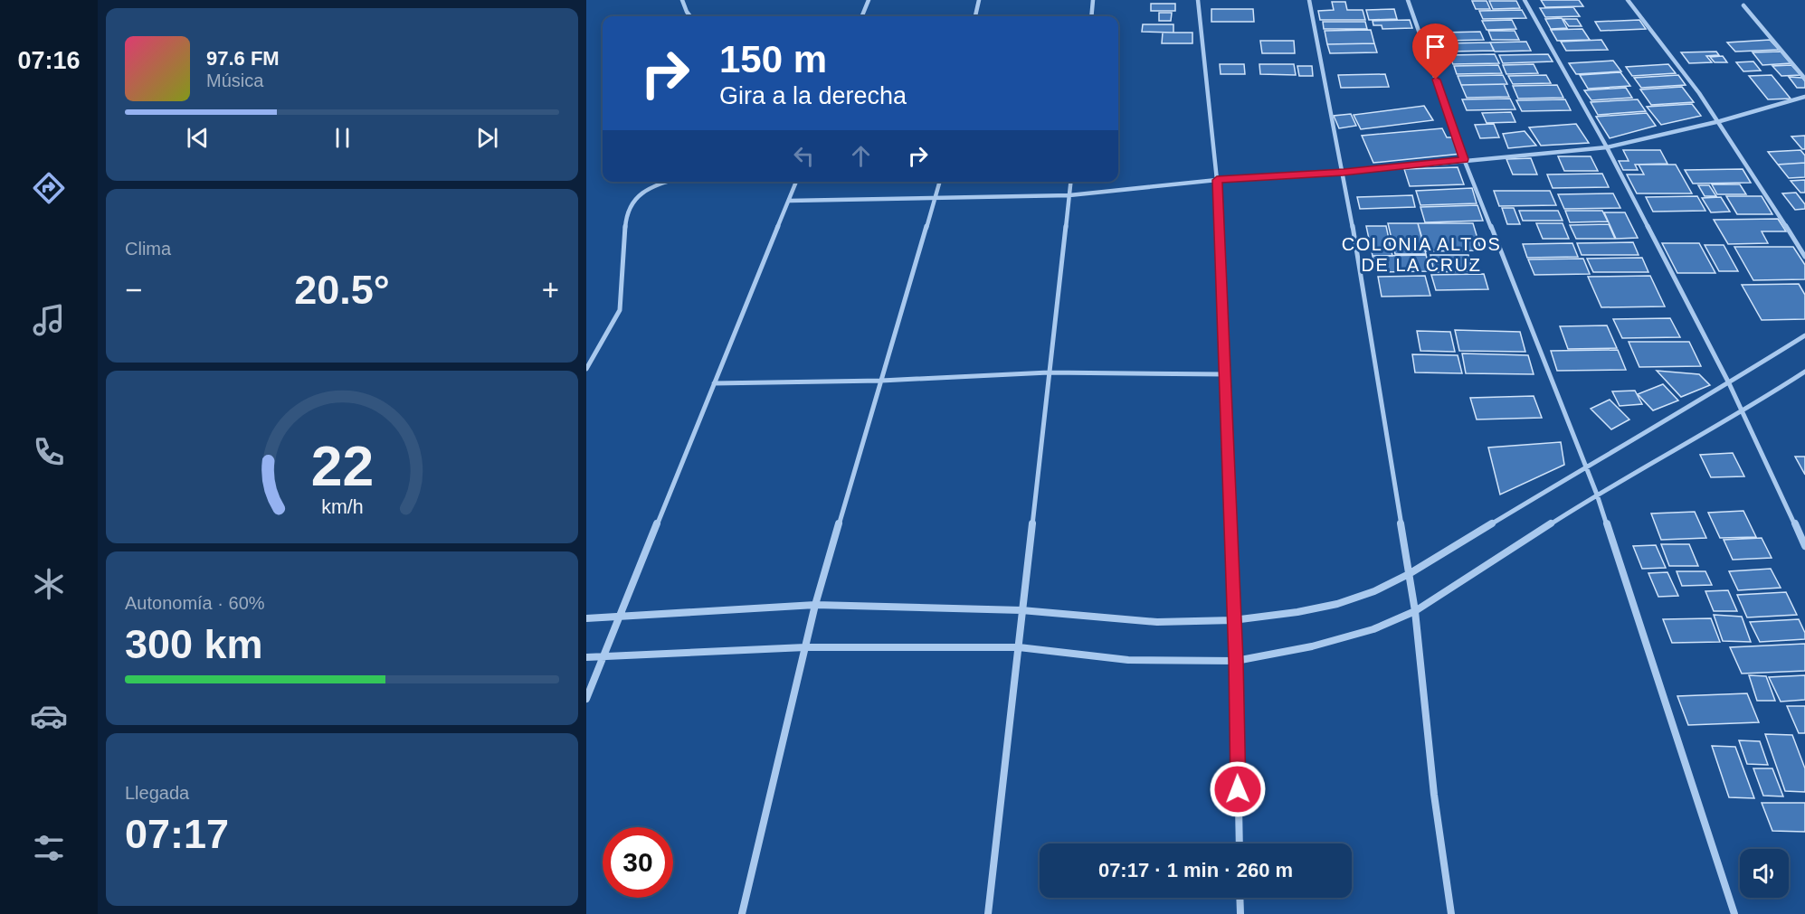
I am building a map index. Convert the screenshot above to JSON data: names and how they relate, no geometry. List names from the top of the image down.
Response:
{
  "districts": ["COLONIA ALTOS DE LA CRUZ"],
  "page": {
    "tabs": "07:16",
    "turn": ["150 m", "Gira a la derecha"],
    "song": ["97.6 FM", "Música"],
    "tile": [
      "Clima",
      ["Autonomía · 60%", "300 km"],
      ["Llegada", "07:17"]
    ],
    "heat": ["−", "20.5°", "+"],
    "limit": "30",
    "trip": "07:17 · 1 min · 260 m",
    "gauge": ["22", "km/h"]
  }
}
